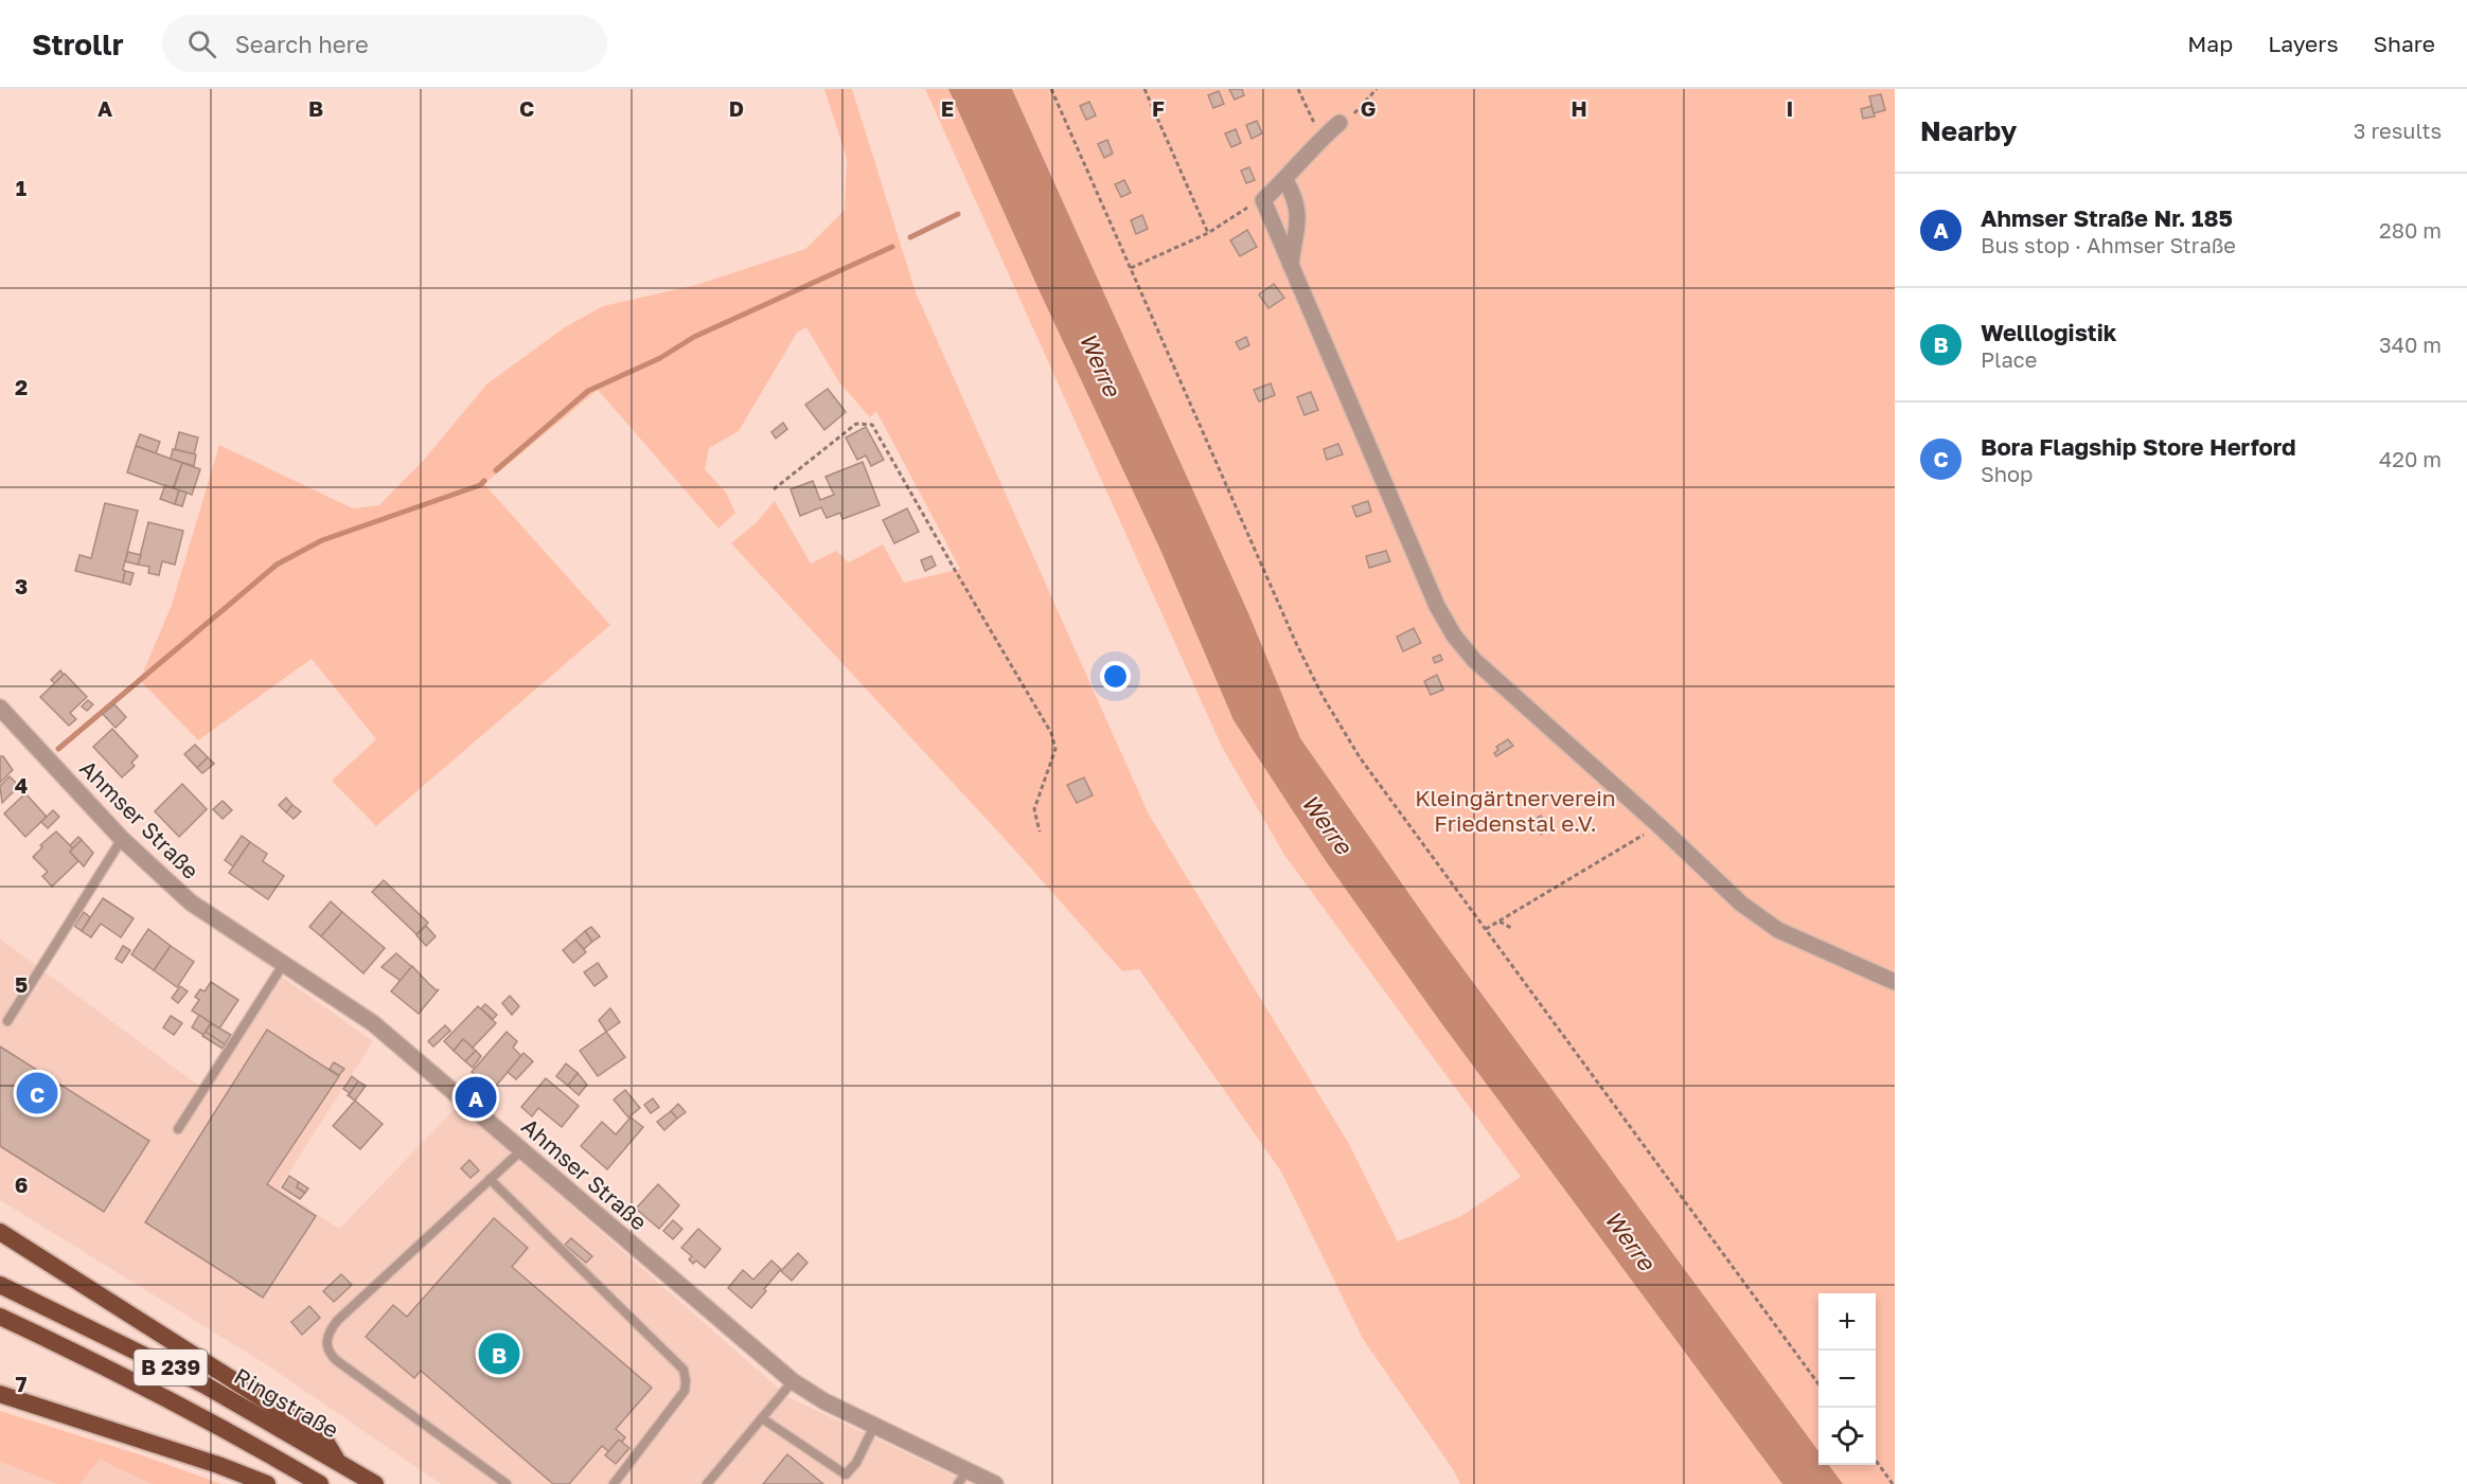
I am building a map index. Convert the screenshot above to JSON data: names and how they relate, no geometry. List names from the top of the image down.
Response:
{
  "streets": {
    "highway": ["B 239", "Ringstraße"],
    "street": ["Ahmser Straße"]
  },
  "water": ["Werre"],
  "parks": ["Kleingärtnerverein Friedenstal e.V."],
  "page": {
    "header": "Strollr",
    "search": "Search here",
    "nav": ["Map", "Layers", "Share"],
    "heading": ["Nearby", "3 results"],
    "list": [
      {
        "mark": "A",
        "name": "Ahmser Straße Nr. 185",
        "note": "Bus stop · Ahmser Straße",
        "value": "280 m"
      },
      {
        "mark": "B",
        "name": "Welllogistik",
        "note": "Place",
        "value": "340 m"
      },
      {
        "mark": "C",
        "name": "Bora Flagship Store Herford",
        "note": "Shop",
        "value": "420 m"
      }
    ],
    "pins": ["C", "A", "B"],
    "map_buttons": ["+", "−"]
  },
  "grid": {
    "columns": [
      "A",
      "B",
      "C",
      "D",
      "E",
      "F",
      "G",
      "H",
      "I"
    ],
    "rows": [
      "1",
      "2",
      "3",
      "4",
      "5",
      "6",
      "7"
    ]
  }
}
